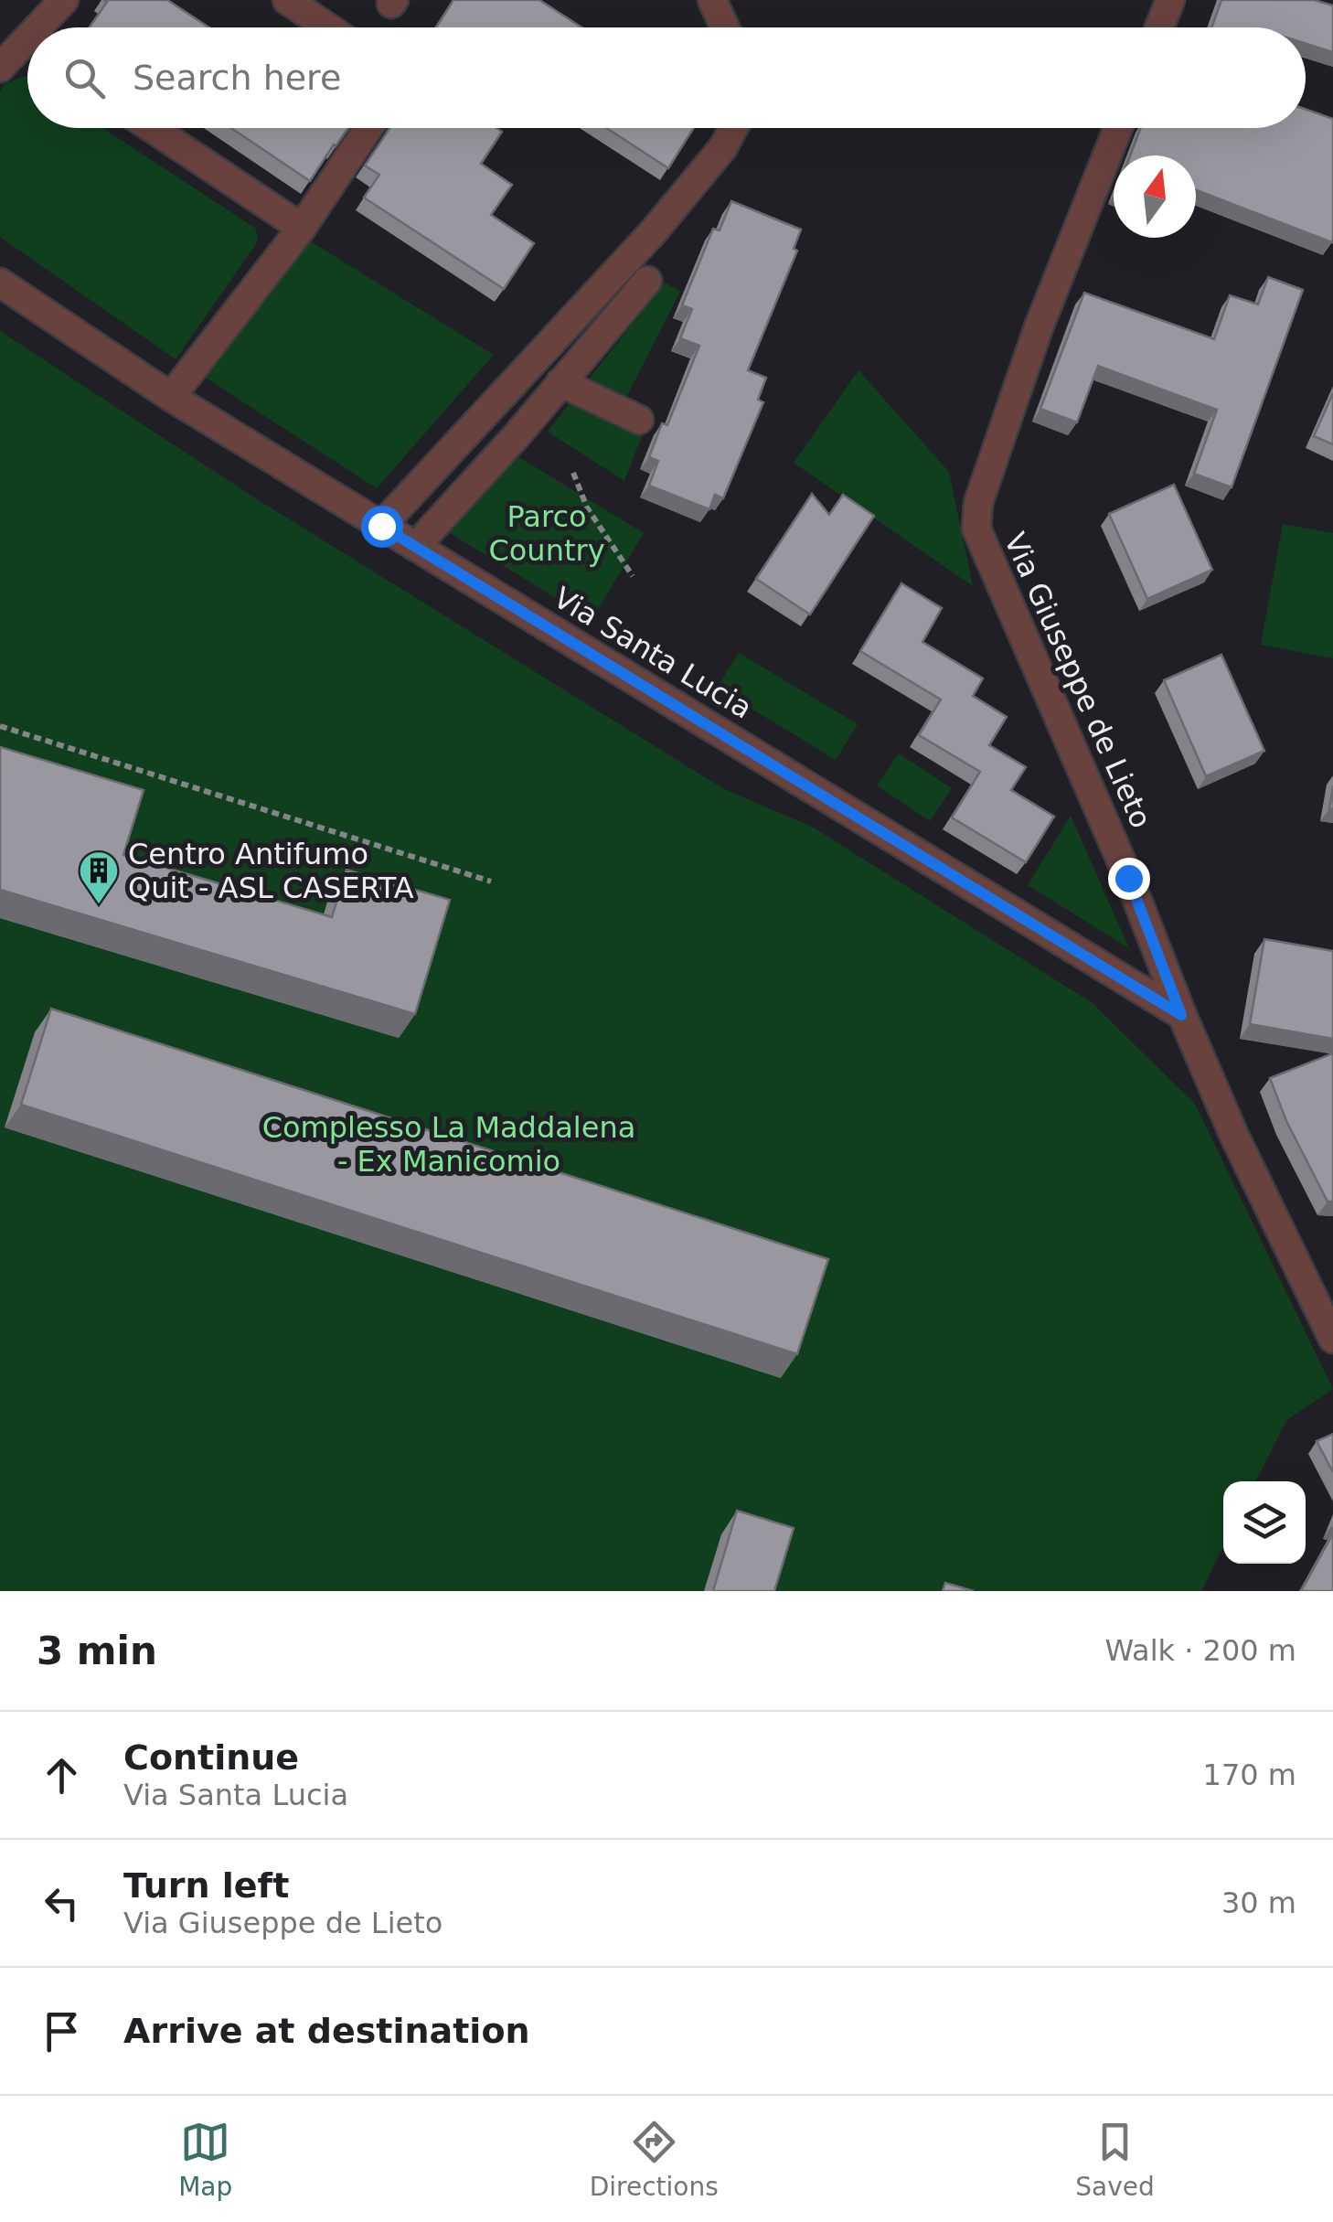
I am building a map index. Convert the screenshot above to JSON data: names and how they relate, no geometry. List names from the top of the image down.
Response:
{
  "streets": {
    "street": ["Via Santa Lucia", "Via Giuseppe de Lieto"]
  },
  "crossings": [
    ["Via Santa Lucia", "Via Giuseppe de Lieto"]
  ],
  "parks": ["Parco Country", "Complesso La Maddalena - Ex Manicomio"],
  "places": {
    "building": ["Centro Antifumo Quit - ASL CASERTA"]
  },
  "north": "top",
  "page": {
    "search": "Search here",
    "heading": ["3 min", "Walk · 200 m"],
    "list": [
      ["Continue", "Via Santa Lucia", "170 m"],
      ["Turn left", "Via Giuseppe de Lieto", "30 m"],
      "Arrive at destination"
    ],
    "nav": ["Map", "Directions", "Saved"]
  }
}
